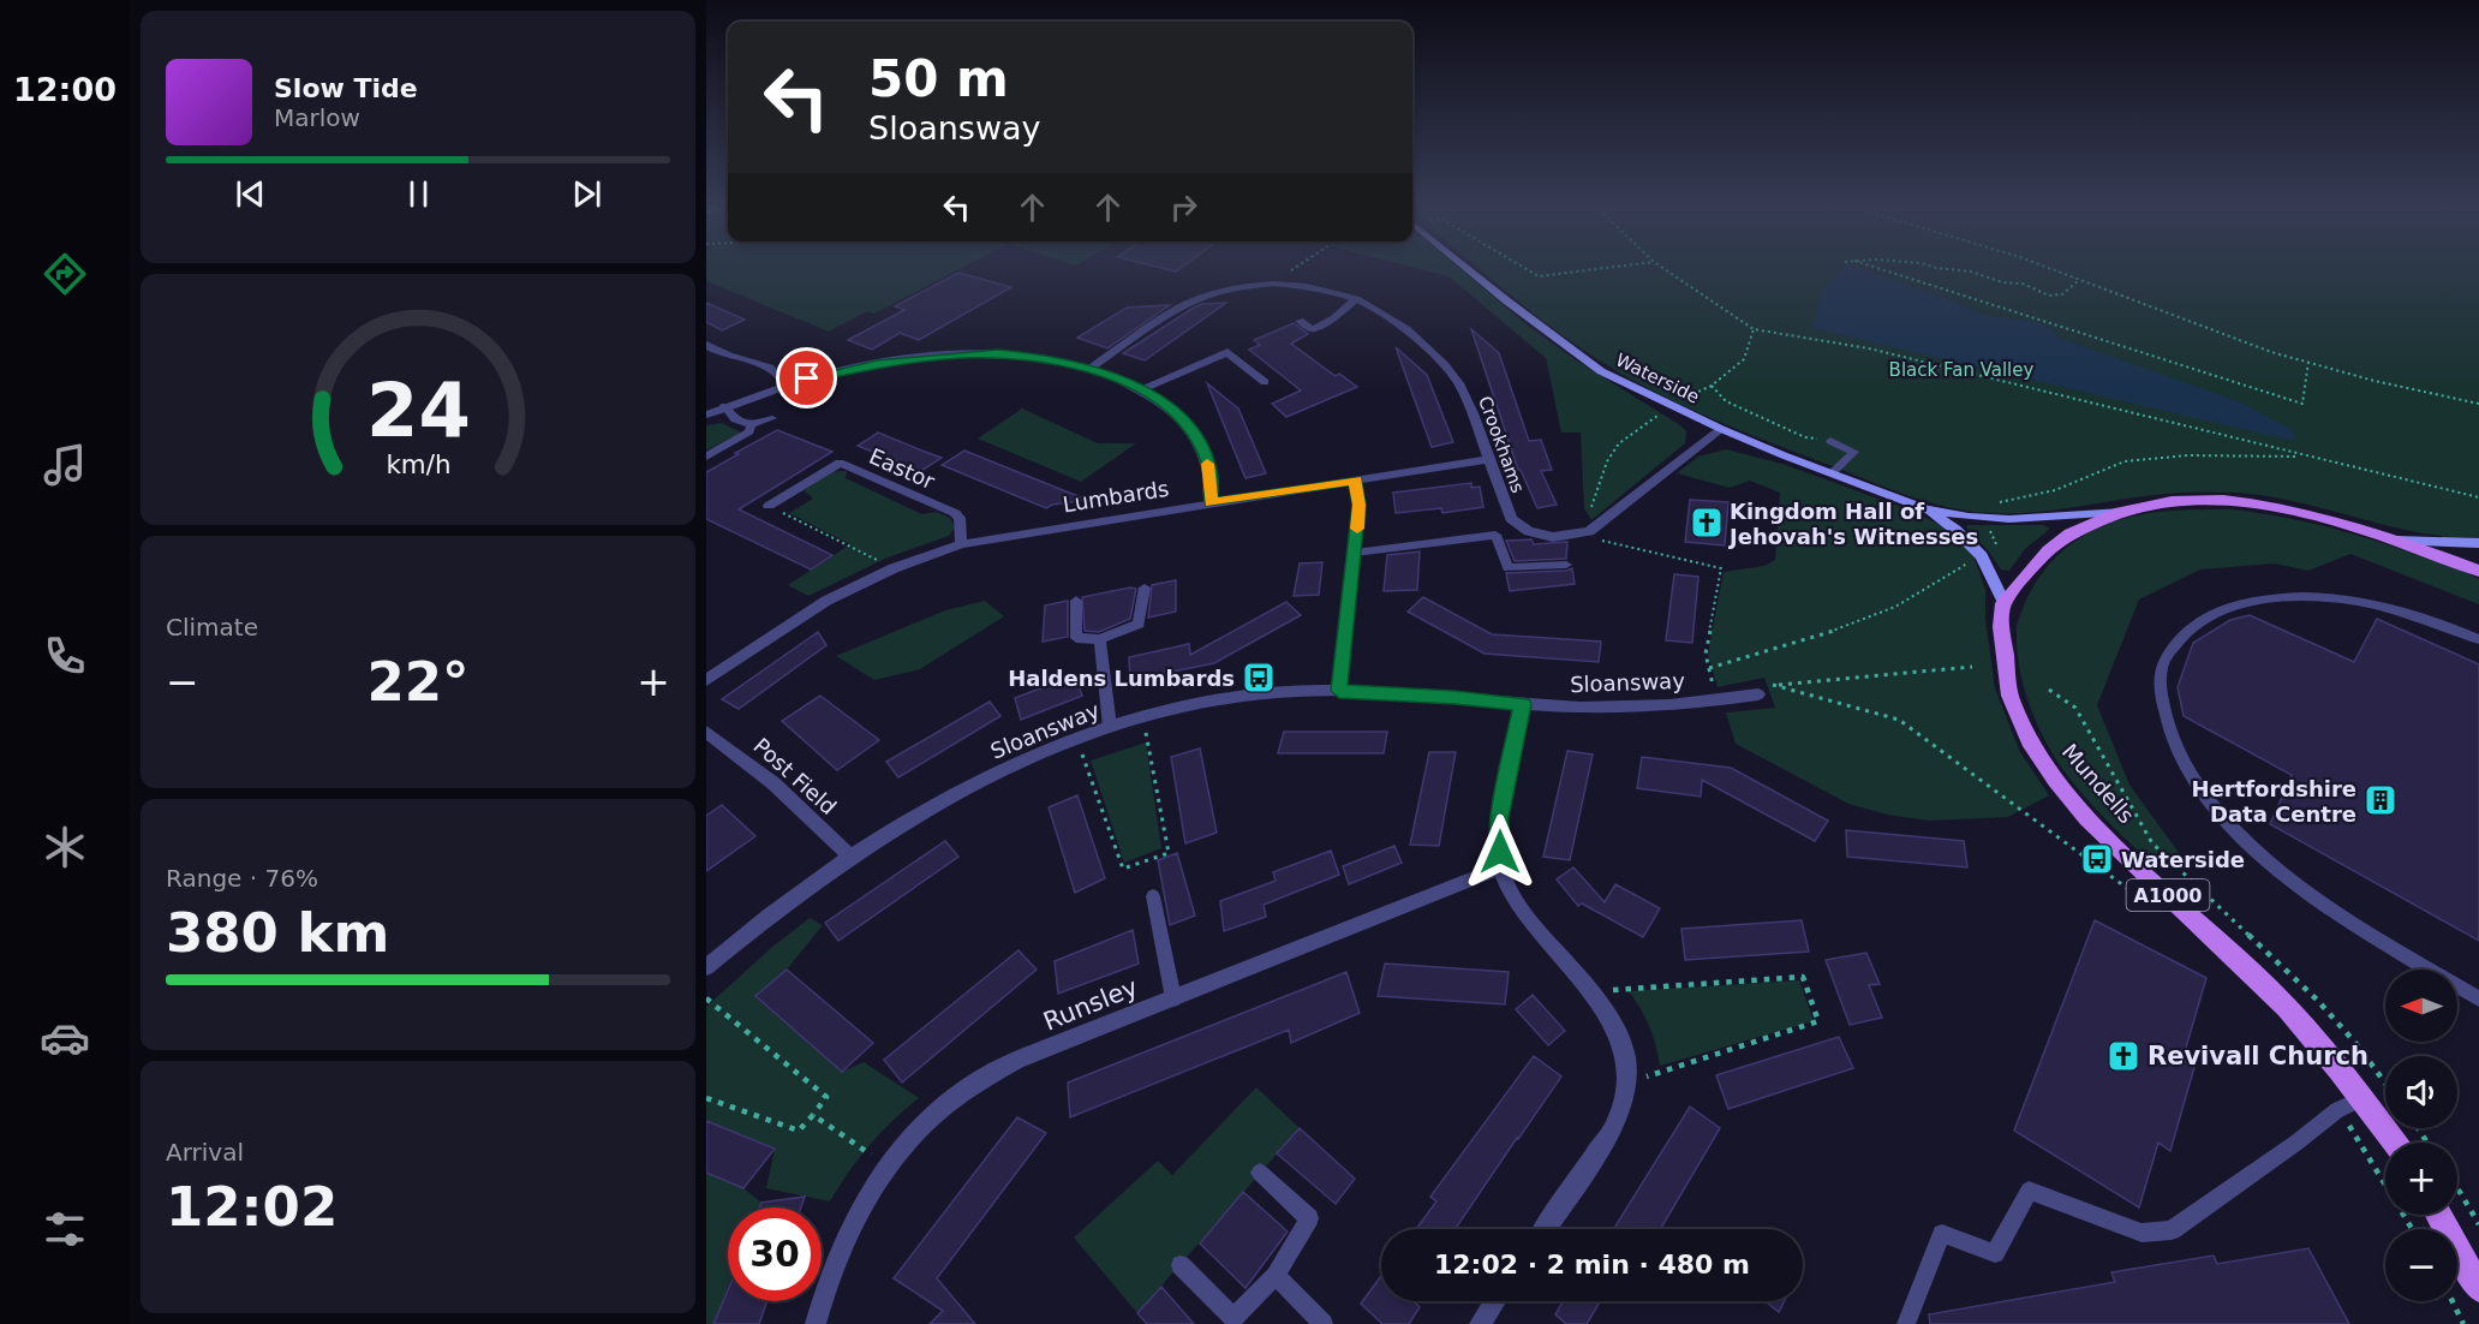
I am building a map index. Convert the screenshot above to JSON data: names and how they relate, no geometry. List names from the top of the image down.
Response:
{
  "streets": {
    "main road": ["Waterside", "Mundells", "A1000"],
    "street": [
      "Crookhams",
      "Eastor",
      "Lumbards",
      "Sloansway",
      "Post Field",
      "Runsley"
    ]
  },
  "crossings": [
    ["Waterside", "Crookhams"],
    ["Waterside", "Mundells"],
    ["Crookhams", "Lumbards"],
    ["Eastor", "Lumbards"],
    ["Sloansway", "Post Field"]
  ],
  "parks": ["Black Fan Valley"],
  "places": {
    "church": ["Kingdom Hall of Jehovah's Witnesses", "Revivall Church"],
    "bus stop": ["Haldens Lumbards", "Waterside"],
    "building": ["Hertfordshire Data Centre"]
  },
  "north": "left",
  "page": {
    "tabs": "12:00",
    "turn": ["50 m", "Sloansway"],
    "song": ["Slow Tide", "Marlow"],
    "tile": [
      "Climate",
      ["Range · 76%", "380 km"],
      ["Arrival", "12:02"]
    ],
    "heat": ["−", "22°", "+"],
    "map_buttons": ["+", "−"],
    "limit": "30",
    "trip": "12:02 · 2 min · 480 m",
    "gauge": ["24", "km/h"]
  }
}
